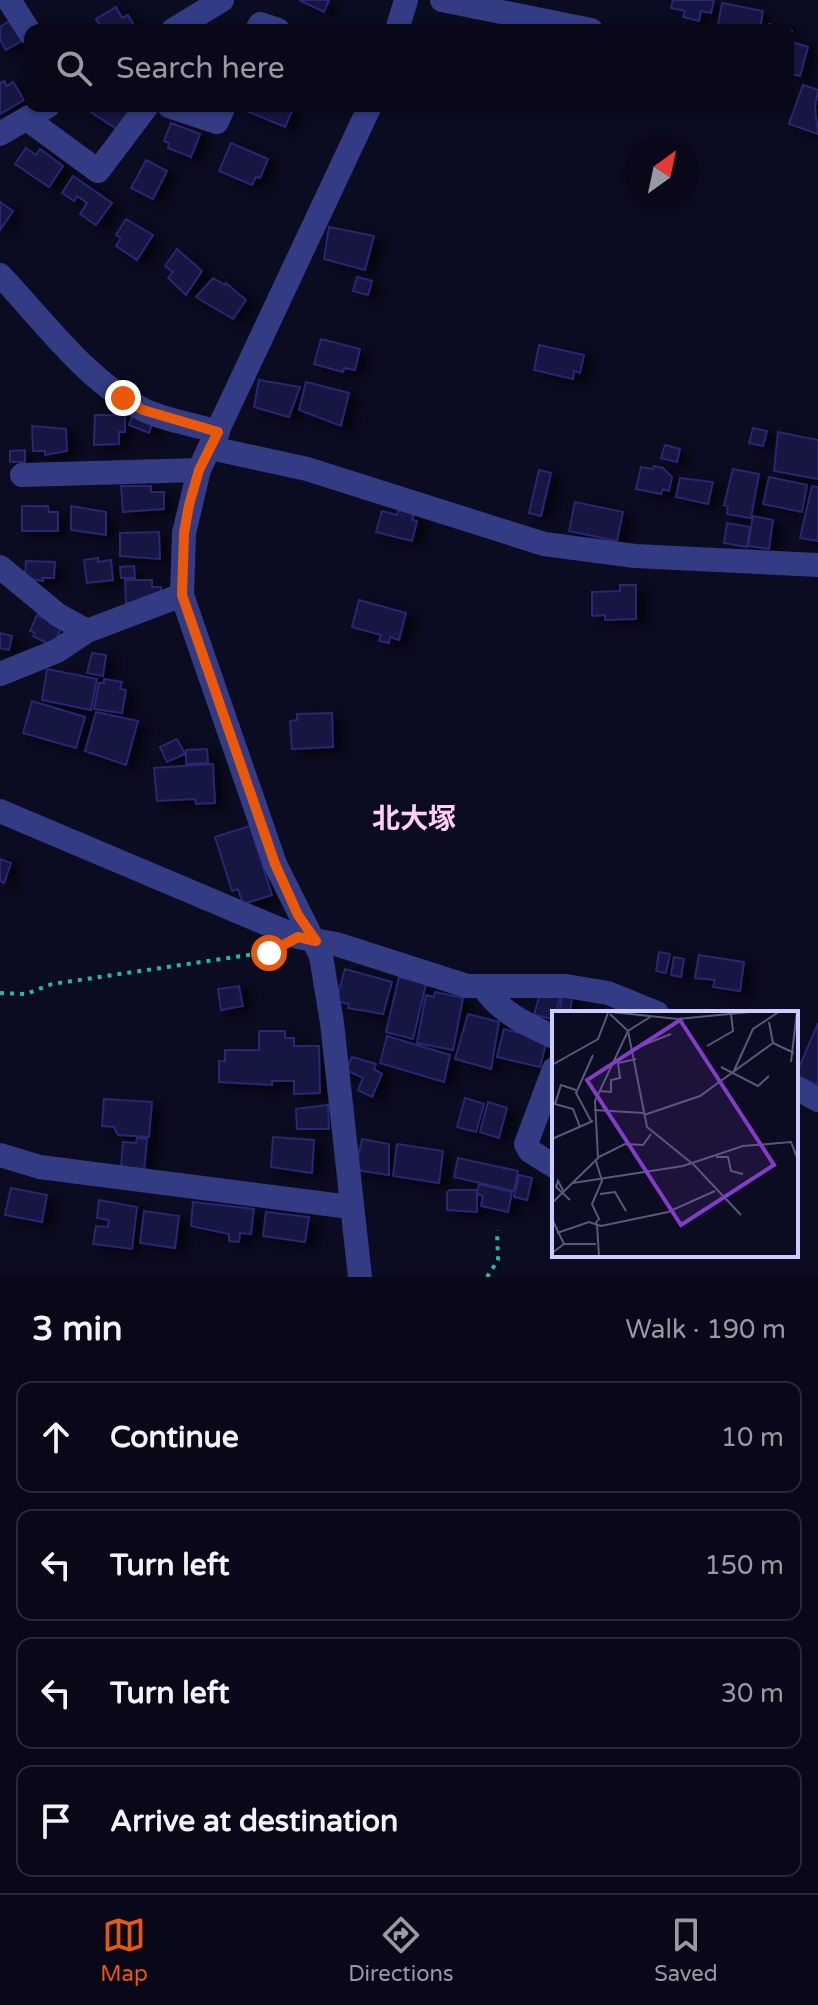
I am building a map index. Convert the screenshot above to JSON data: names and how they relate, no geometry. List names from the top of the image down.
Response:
{
  "districts": ["北大塚"],
  "north": "top right",
  "page": {
    "search": "Search here",
    "heading": ["3 min", "Walk · 190 m"],
    "list": [
      ["Continue", "10 m"],
      ["Turn left", "150 m"],
      ["Turn left", "30 m"],
      "Arrive at destination"
    ],
    "nav": ["Map", "Directions", "Saved"]
  }
}
